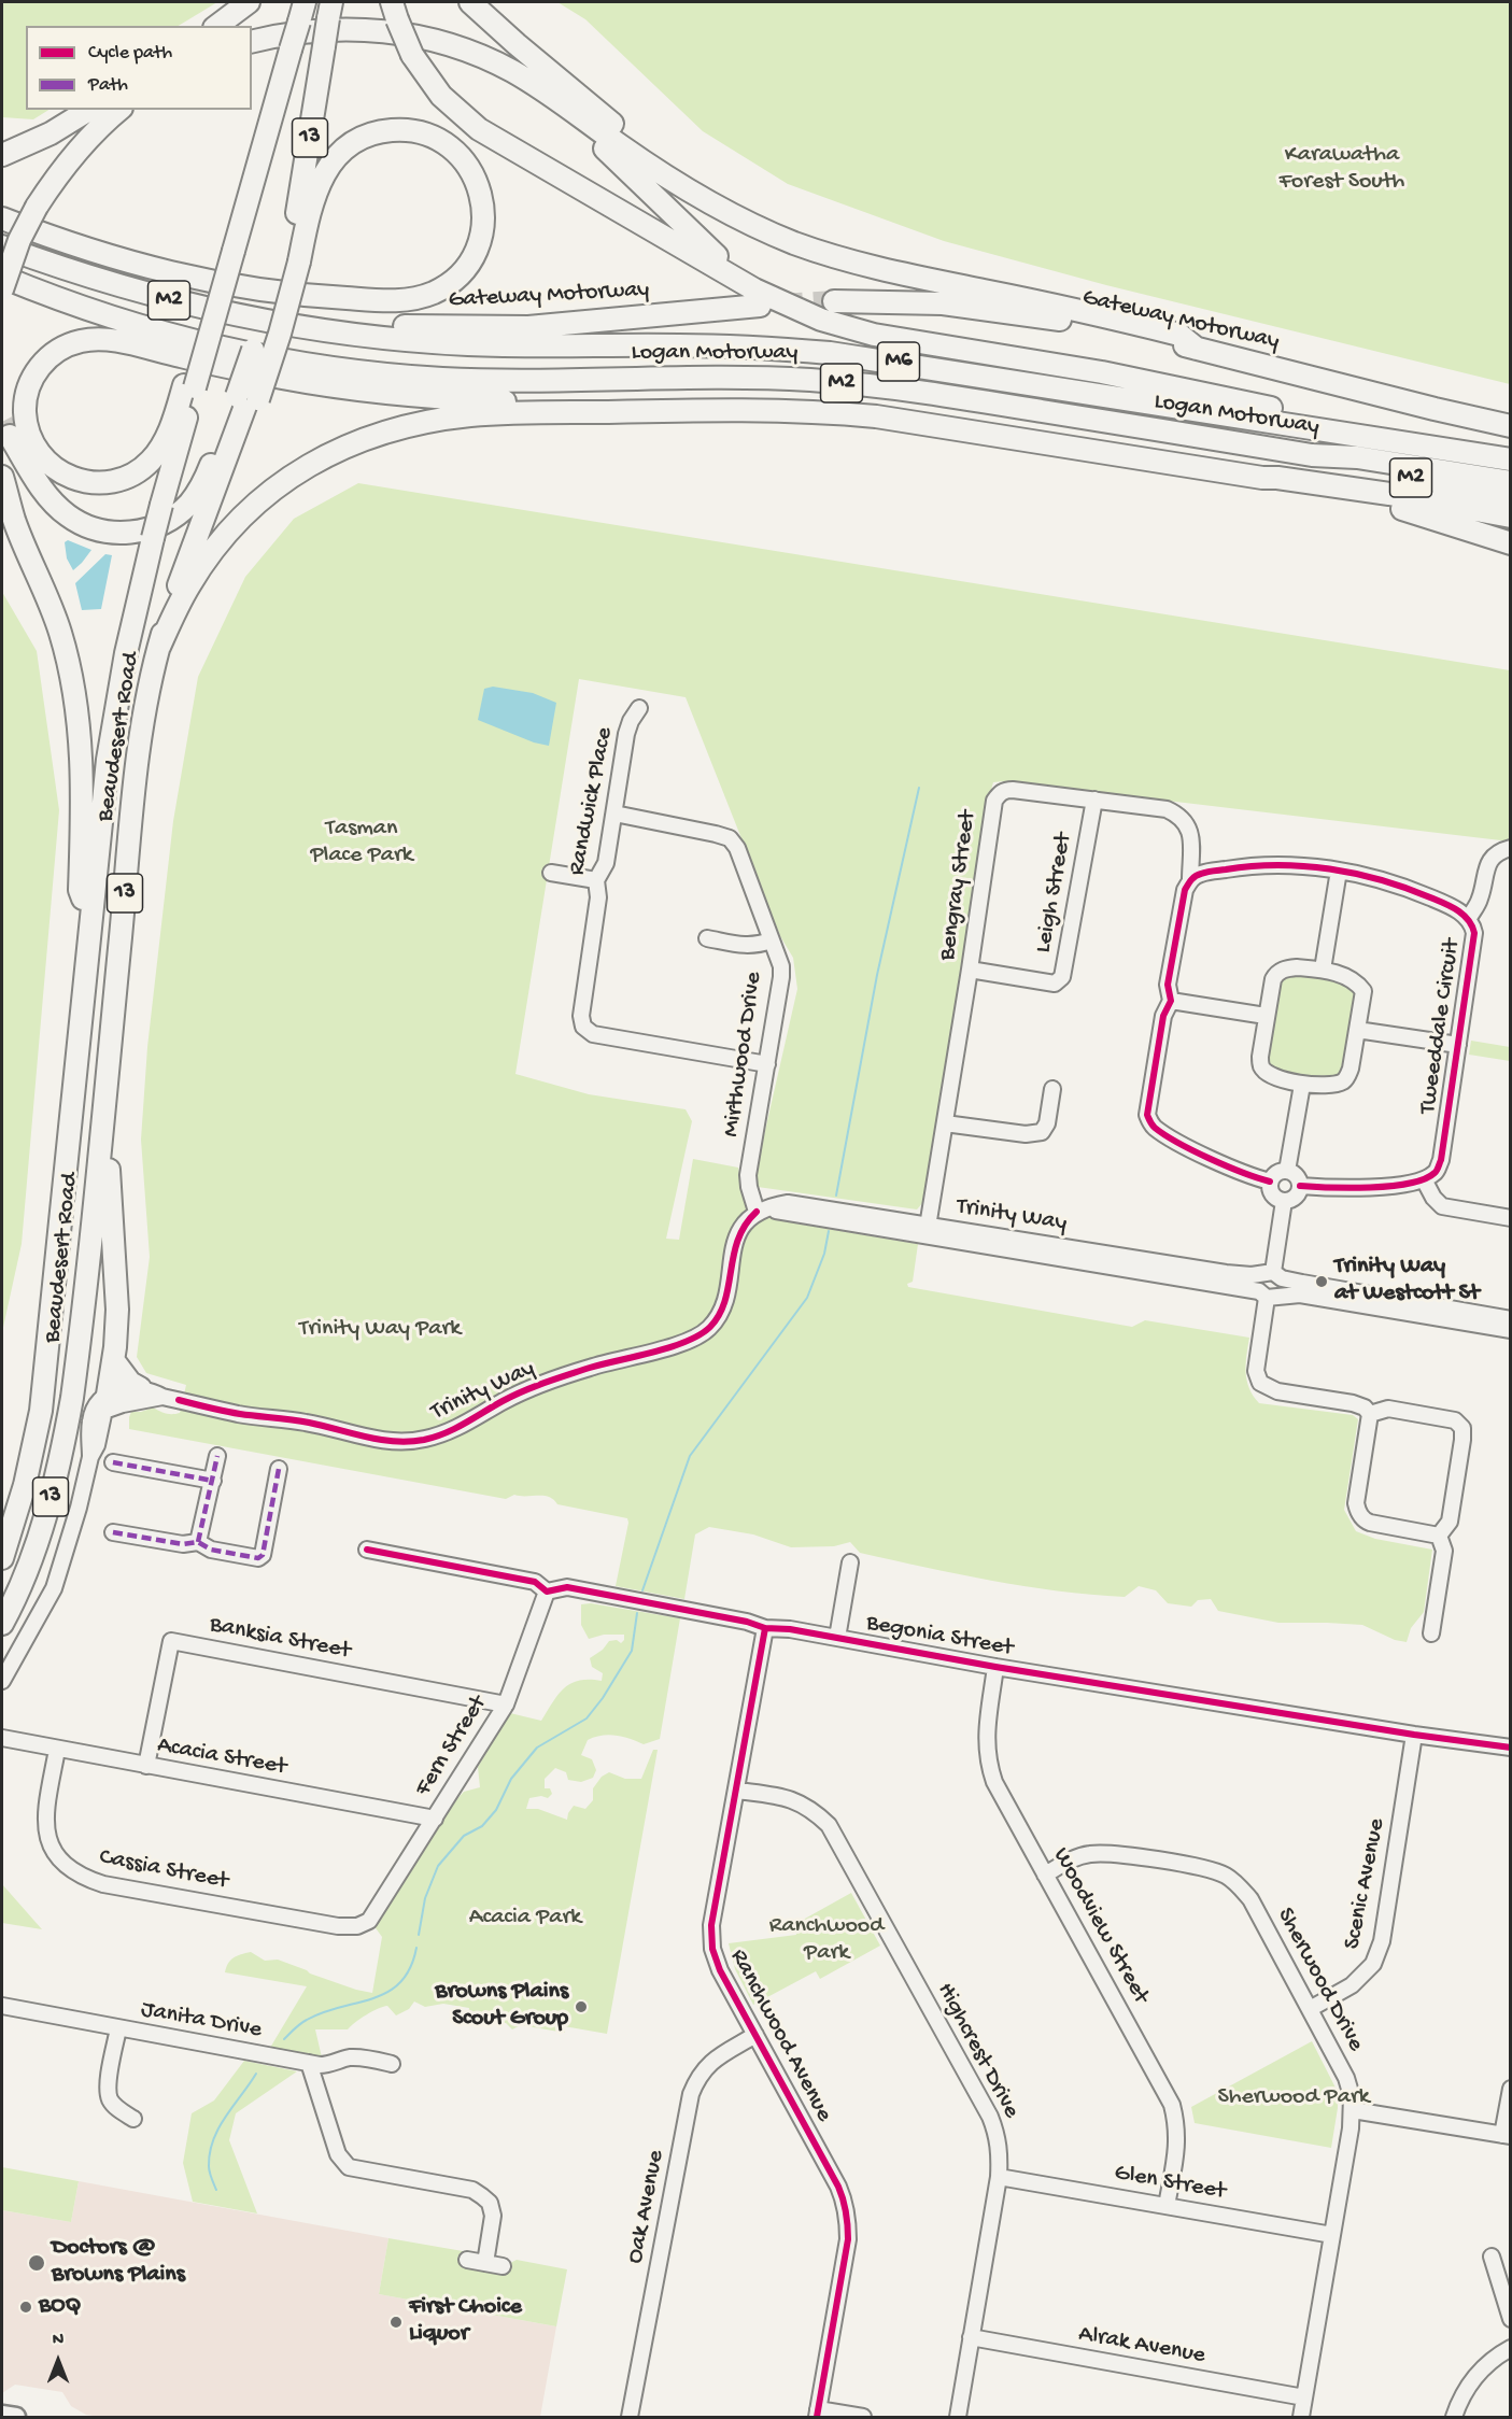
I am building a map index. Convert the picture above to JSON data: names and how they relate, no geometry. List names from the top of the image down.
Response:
{
  "streets": {
    "highway": [
      "13",
      "Gateway Motorway",
      "M2",
      "Logan Motorway",
      "M6",
      "Beaudesert Road"
    ],
    "street": [
      "Randwick Place",
      "Bengray Street",
      "Leigh Street",
      "Tweeddale Circuit",
      "Mirthwood Drive",
      "Trinity Way",
      "Begonia Street",
      "Banksia Street",
      "Fern Street",
      "Acacia Street",
      "Cassia Street",
      "Scenic Avenue",
      "Woodview Street",
      "Sherwood Drive",
      "Janita Drive",
      "Ranchwood Avenue",
      "Highcrest Drive",
      "Glen Street",
      "Oak Avenue",
      "Alrak Avenue"
    ]
  },
  "crossings": [
    ["13", "Beaudesert Road"],
    ["Gateway Motorway", "Logan Motorway"],
    ["M2", "Logan Motorway"],
    ["Randwick Place", "Mirthwood Drive"],
    ["Bengray Street", "Leigh Street"],
    ["Bengray Street", "Tweeddale Circuit"],
    ["Bengray Street", "Trinity Way"],
    ["Mirthwood Drive", "Trinity Way"],
    ["Begonia Street", "Fern Street"],
    ["Begonia Street", "Scenic Avenue"],
    ["Begonia Street", "Woodview Street"],
    ["Begonia Street", "Ranchwood Avenue"],
    ["Banksia Street", "Fern Street"],
    ["Banksia Street", "Acacia Street"],
    ["Fern Street", "Acacia Street"],
    ["Fern Street", "Cassia Street"],
    ["Acacia Street", "Cassia Street"],
    ["Scenic Avenue", "Sherwood Drive"],
    ["Woodview Street", "Sherwood Drive"],
    ["Woodview Street", "Glen Street"],
    ["Sherwood Drive", "Glen Street"],
    ["Sherwood Drive", "Alrak Avenue"],
    ["Ranchwood Avenue", "Highcrest Drive"],
    ["Ranchwood Avenue", "Oak Avenue"],
    ["Highcrest Drive", "Glen Street"],
    ["Highcrest Drive", "Alrak Avenue"]
  ],
  "parks": [
    "Karawatha Forest South",
    "Tasman Place Park",
    "Trinity Way Park",
    "Acacia Park",
    "Ranchwood Park",
    "Sherwood Park"
  ],
  "places": [
    "Trinity Way at Westcott St",
    "Browns Plains Scout Group",
    "Doctors @ Browns Plains",
    "BOQ",
    "First Choice Liquor"
  ],
  "legend": ["Cycle path", "Path"],
  "north": "top"
}
